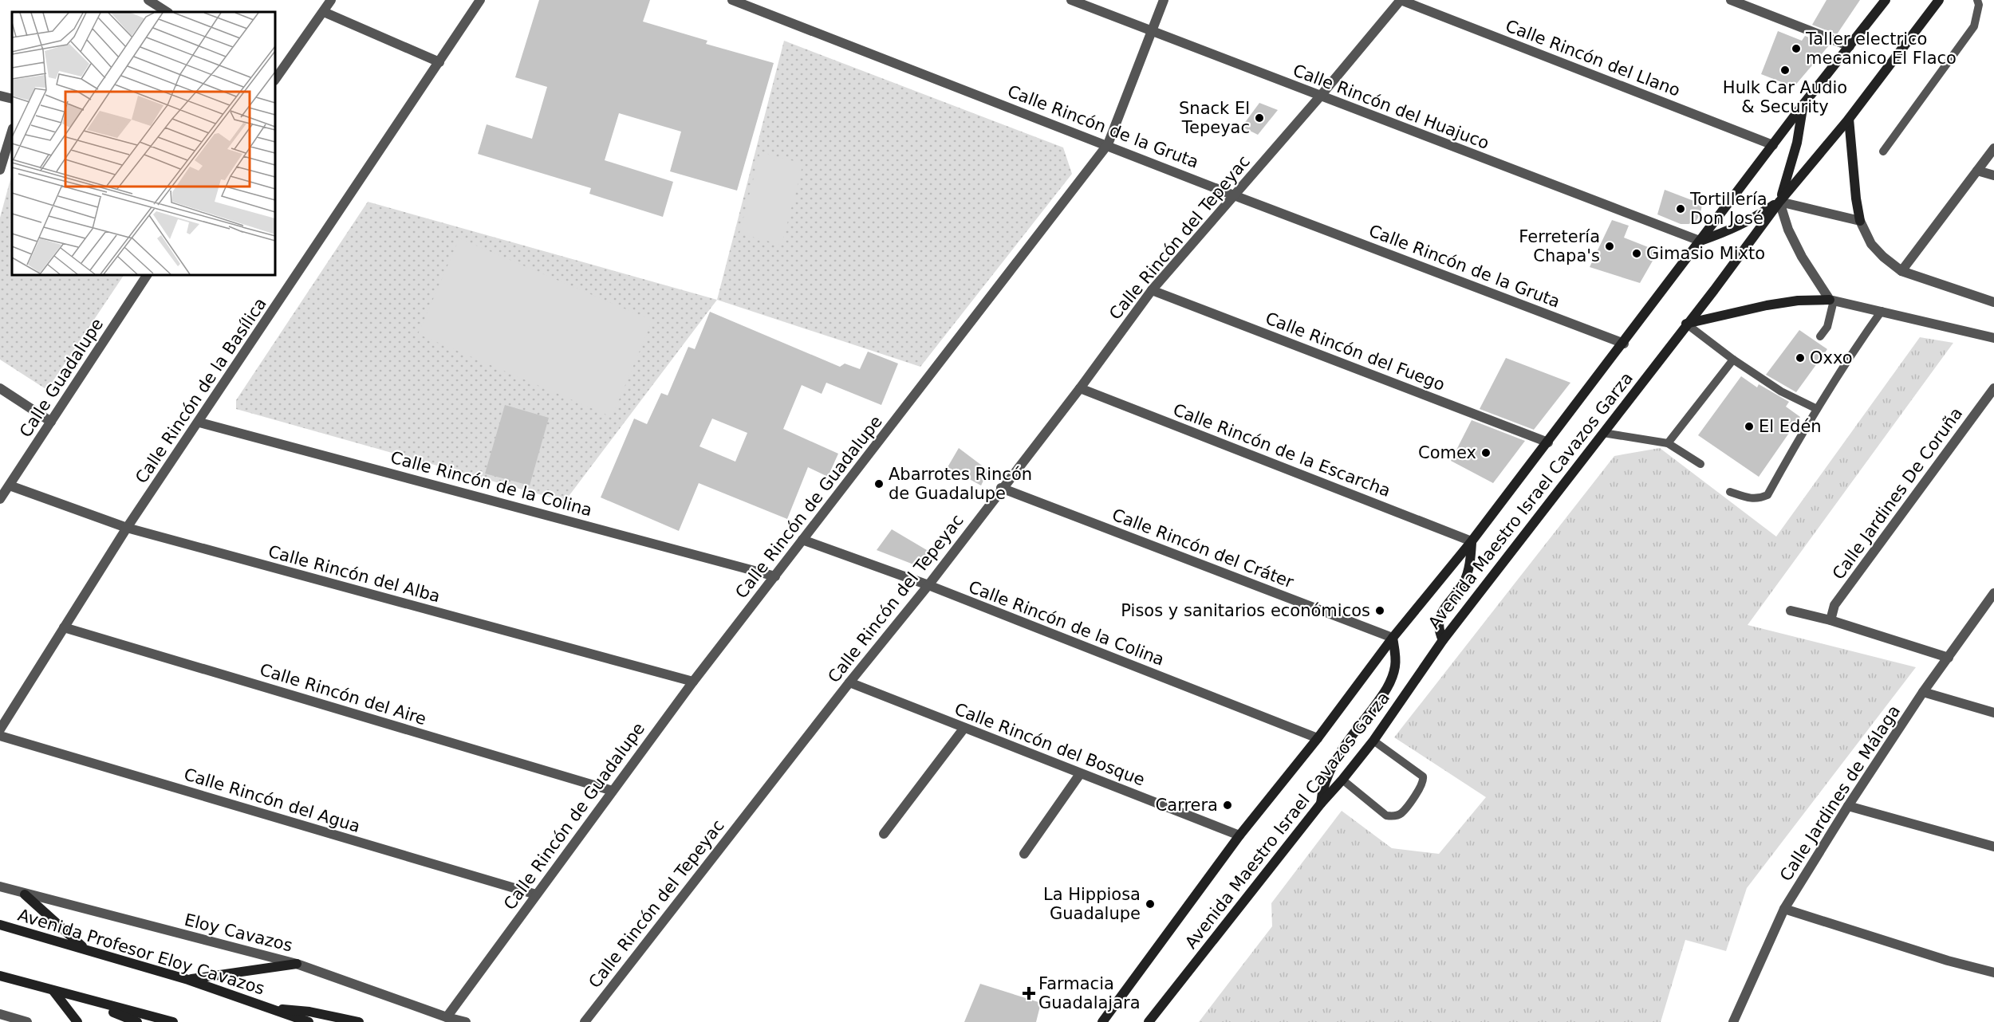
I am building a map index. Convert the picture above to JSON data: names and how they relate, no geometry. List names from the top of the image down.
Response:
{
  "streets": {
    "main road": ["Avenida Maestro Israel Cavazos Garza", "Avenida Profesor Eloy Cavazos"],
    "street": [
      "Calle Rincón del Llano",
      "Calle Rincón del Huajuco",
      "Calle Rincón de la Gruta",
      "Calle Rincón del Tepeyac",
      "Calle Rincón del Fuego",
      "Calle Guadalupe",
      "Calle Rincón de la Basílica",
      "Calle Rincón de la Escarcha",
      "Calle Rincón de la Colina",
      "Calle Jardines De Coruña",
      "Calle Rincón de Guadalupe",
      "Calle Rincón del Cráter",
      "Calle Rincón del Alba",
      "Calle Rincón del Aire",
      "Calle Rincón del Bosque",
      "Calle Jardines de Málaga",
      "Calle Rincón del Agua",
      "Eloy Cavazos"
    ]
  },
  "crossings": [
    ["Calle Rincón del Llano", "Calle Rincón del Tepeyac"],
    ["Calle Rincón del Llano", "Avenida Maestro Israel Cavazos Garza"],
    ["Calle Rincón del Huajuco", "Calle Rincón del Tepeyac"],
    ["Calle Rincón del Huajuco", "Avenida Maestro Israel Cavazos Garza"],
    ["Calle Rincón del Huajuco", "Calle Rincón de Guadalupe"],
    ["Calle Rincón de la Gruta", "Calle Rincón del Tepeyac"],
    ["Calle Rincón de la Gruta", "Avenida Maestro Israel Cavazos Garza"],
    ["Calle Rincón de la Gruta", "Calle Rincón de Guadalupe"],
    ["Calle Rincón del Tepeyac", "Calle Rincón del Fuego"],
    ["Calle Rincón del Tepeyac", "Calle Rincón de la Escarcha"],
    ["Calle Rincón del Tepeyac", "Calle Rincón de la Colina"],
    ["Calle Rincón del Tepeyac", "Calle Rincón del Cráter"],
    ["Calle Rincón del Tepeyac", "Calle Rincón del Bosque"],
    ["Calle Rincón del Fuego", "Avenida Maestro Israel Cavazos Garza"],
    ["Calle Guadalupe", "Calle Rincón del Alba"],
    ["Calle Rincón de la Basílica", "Calle Rincón de la Colina"],
    ["Calle Rincón de la Basílica", "Calle Rincón del Alba"],
    ["Calle Rincón de la Basílica", "Calle Rincón del Aire"],
    ["Calle Rincón de la Escarcha", "Avenida Maestro Israel Cavazos Garza"],
    ["Calle Rincón de la Colina", "Avenida Maestro Israel Cavazos Garza"],
    ["Calle Rincón de la Colina", "Calle Rincón de Guadalupe"],
    ["Avenida Maestro Israel Cavazos Garza", "Calle Rincón del Cráter"],
    ["Avenida Maestro Israel Cavazos Garza", "Calle Rincón del Bosque"],
    ["Calle Rincón de Guadalupe", "Calle Rincón del Alba"],
    ["Calle Rincón de Guadalupe", "Calle Rincón del Aire"],
    ["Calle Rincón de Guadalupe", "Calle Rincón del Agua"],
    ["Calle Rincón de Guadalupe", "Eloy Cavazos"]
  ],
  "places": {
    "other": [
      "Taller electrico mecanico El Flaco",
      "Hulk Car Audio & Security",
      "Snack El Tepeyac",
      "Tortillería Don José",
      "Ferretería Chapa's",
      "Gimasio Mixto",
      "Oxxo",
      "El Edén",
      "Comex",
      "Abarrotes Rincón de Guadalupe",
      "Pisos y sanitarios económicos",
      "Carrera",
      "La Hippiosa Guadalupe"
    ],
    "health": ["Farmacia Guadalajara"]
  }
}
